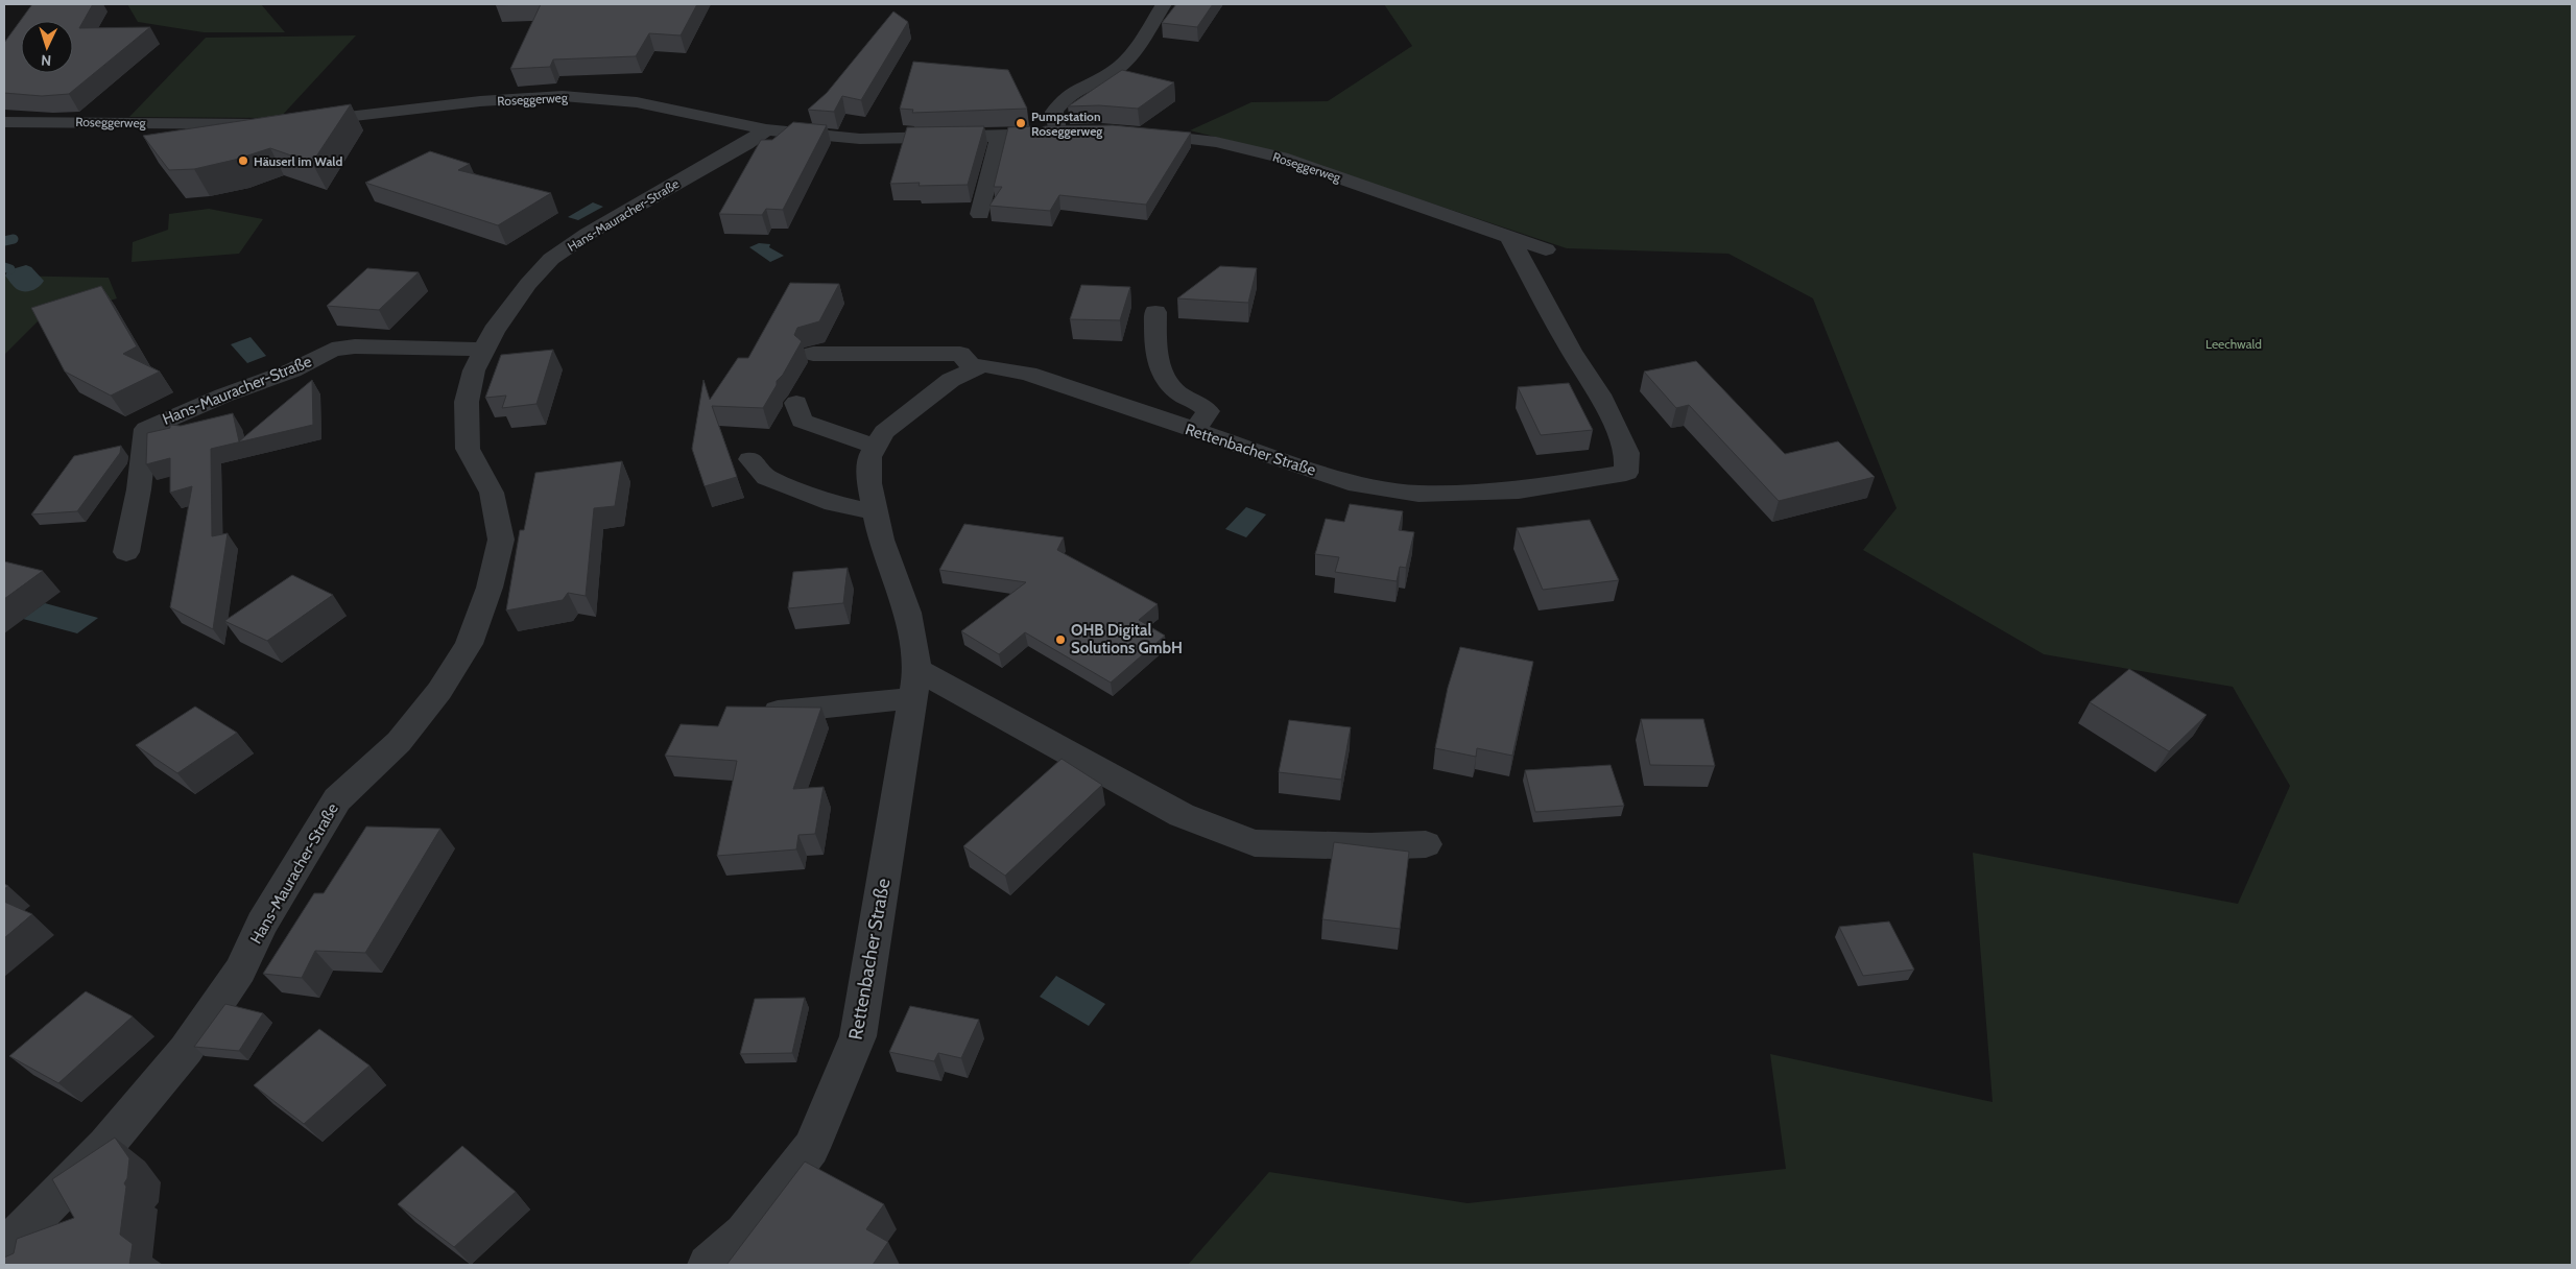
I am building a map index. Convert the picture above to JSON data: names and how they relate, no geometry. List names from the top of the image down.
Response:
{
  "streets": {
    "street": ["Roseggerweg", "Hans-Mauracher-Straße", "Rettenbacher Straße"]
  },
  "crossings": [
    ["Roseggerweg", "Hans-Mauracher-Straße"],
    ["Roseggerweg", "Rettenbacher Straße"]
  ],
  "parks": ["Leechwald"],
  "places": ["Pumpstation Roseggerweg", "Häuserl im Wald", "OHB Digital Solutions GmbH"],
  "north": "bottom"
}
